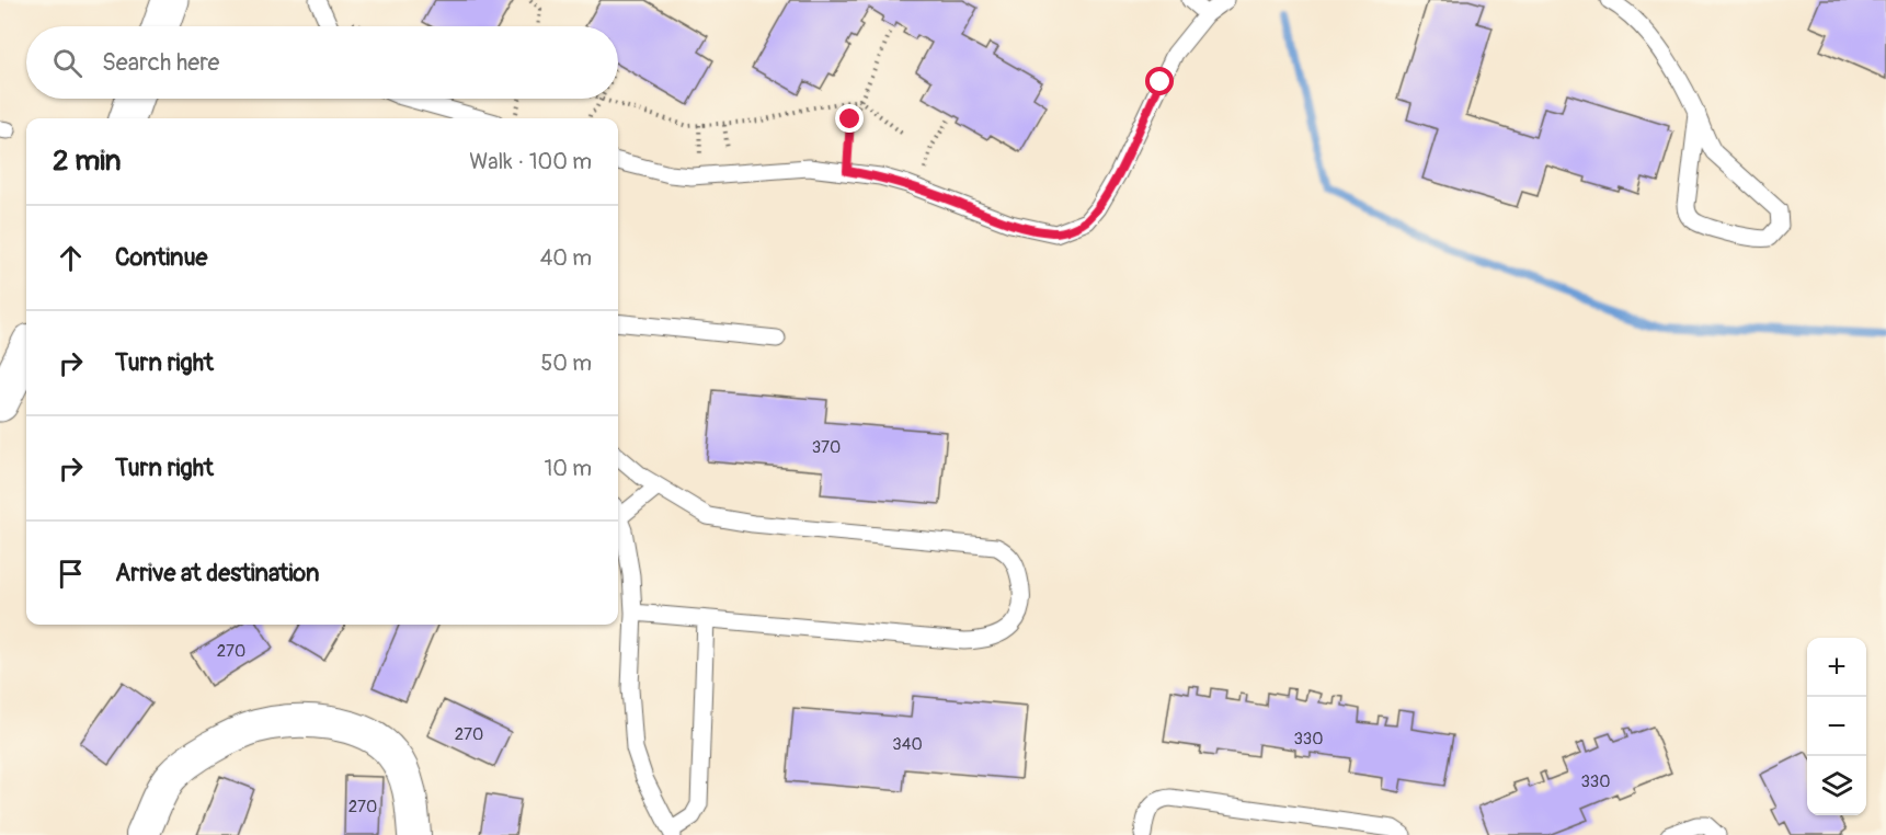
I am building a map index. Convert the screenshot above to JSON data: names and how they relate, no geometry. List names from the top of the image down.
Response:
{
  "house_numbers": [
    "370",
    "270",
    "270",
    "330",
    "340",
    "330",
    "270"
  ],
  "page": {
    "search": "Search here",
    "heading": ["2 min", "Walk · 100 m"],
    "list": [
      ["Continue", "40 m"],
      ["Turn right", "50 m"],
      ["Turn right", "10 m"],
      "Arrive at destination"
    ],
    "map_buttons": ["+", "−"]
  }
}
